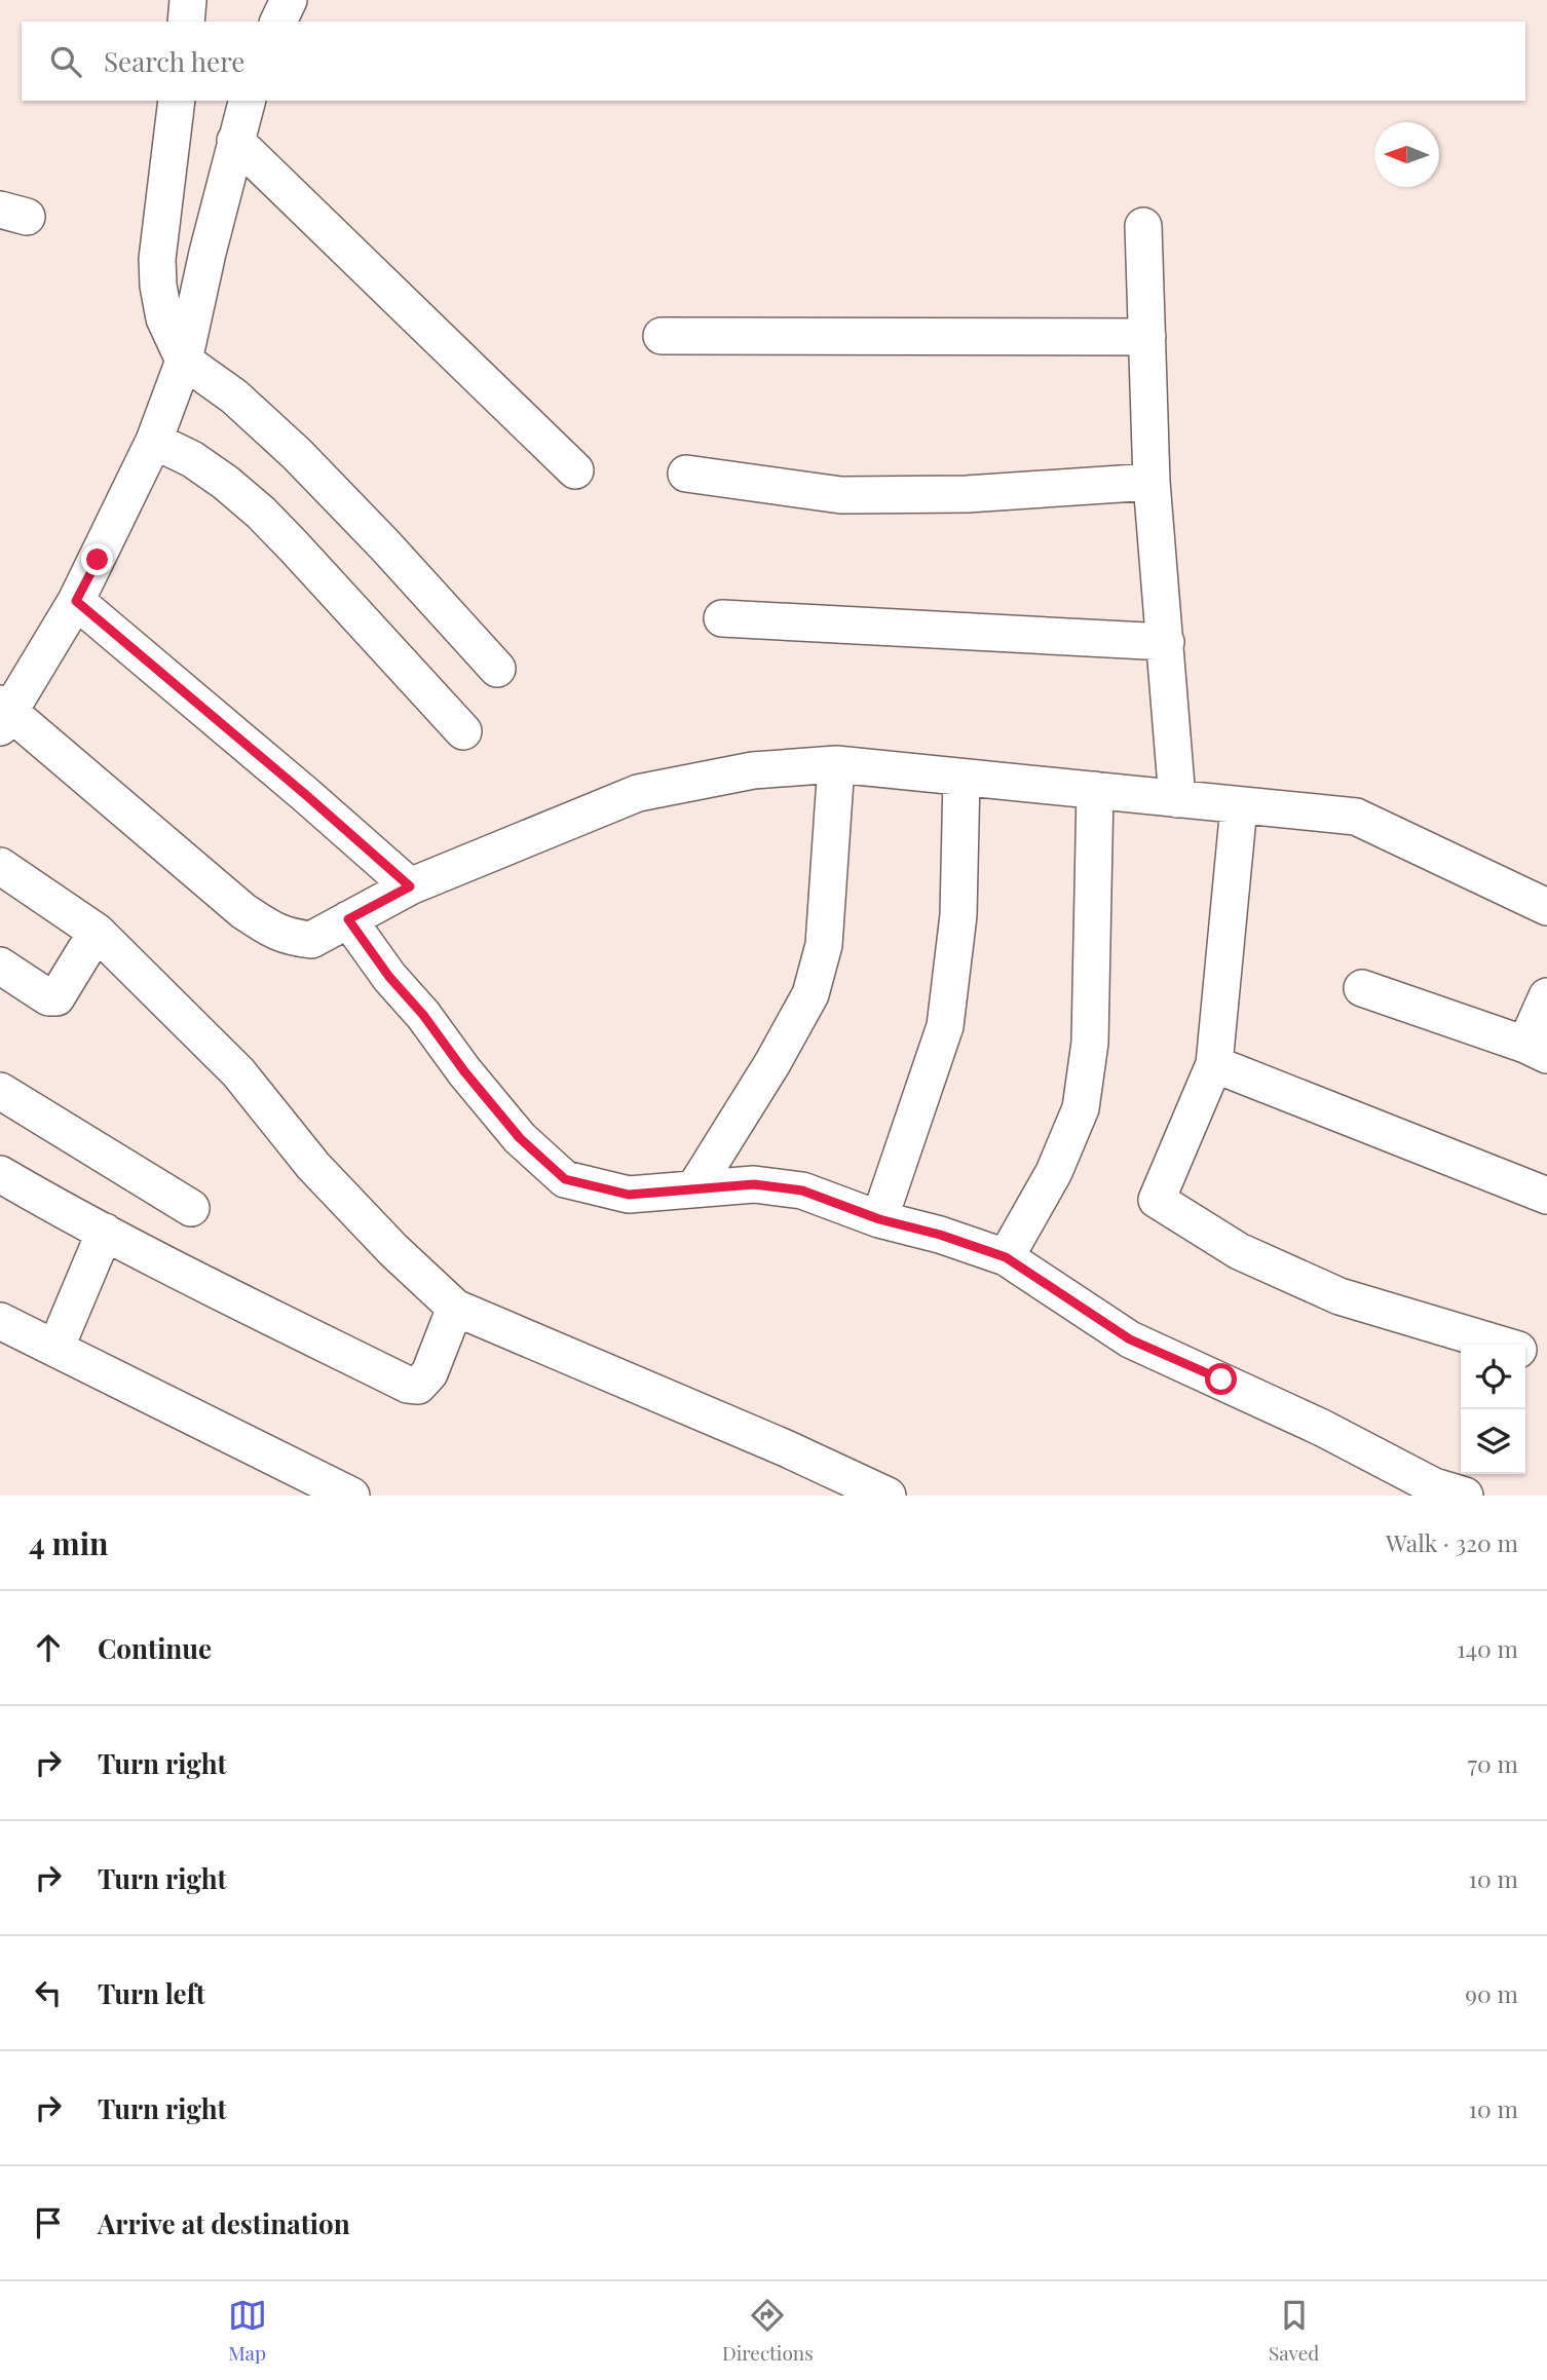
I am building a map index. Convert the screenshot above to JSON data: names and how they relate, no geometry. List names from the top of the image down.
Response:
{
  "north": "left",
  "page": {
    "search": "Search here",
    "heading": ["4 min", "Walk · 320 m"],
    "list": [
      ["Continue", "140 m"],
      ["Turn right", "70 m"],
      ["Turn right", "10 m"],
      ["Turn left", "90 m"],
      ["Turn right", "10 m"],
      "Arrive at destination"
    ],
    "nav": ["Map", "Directions", "Saved"]
  }
}
